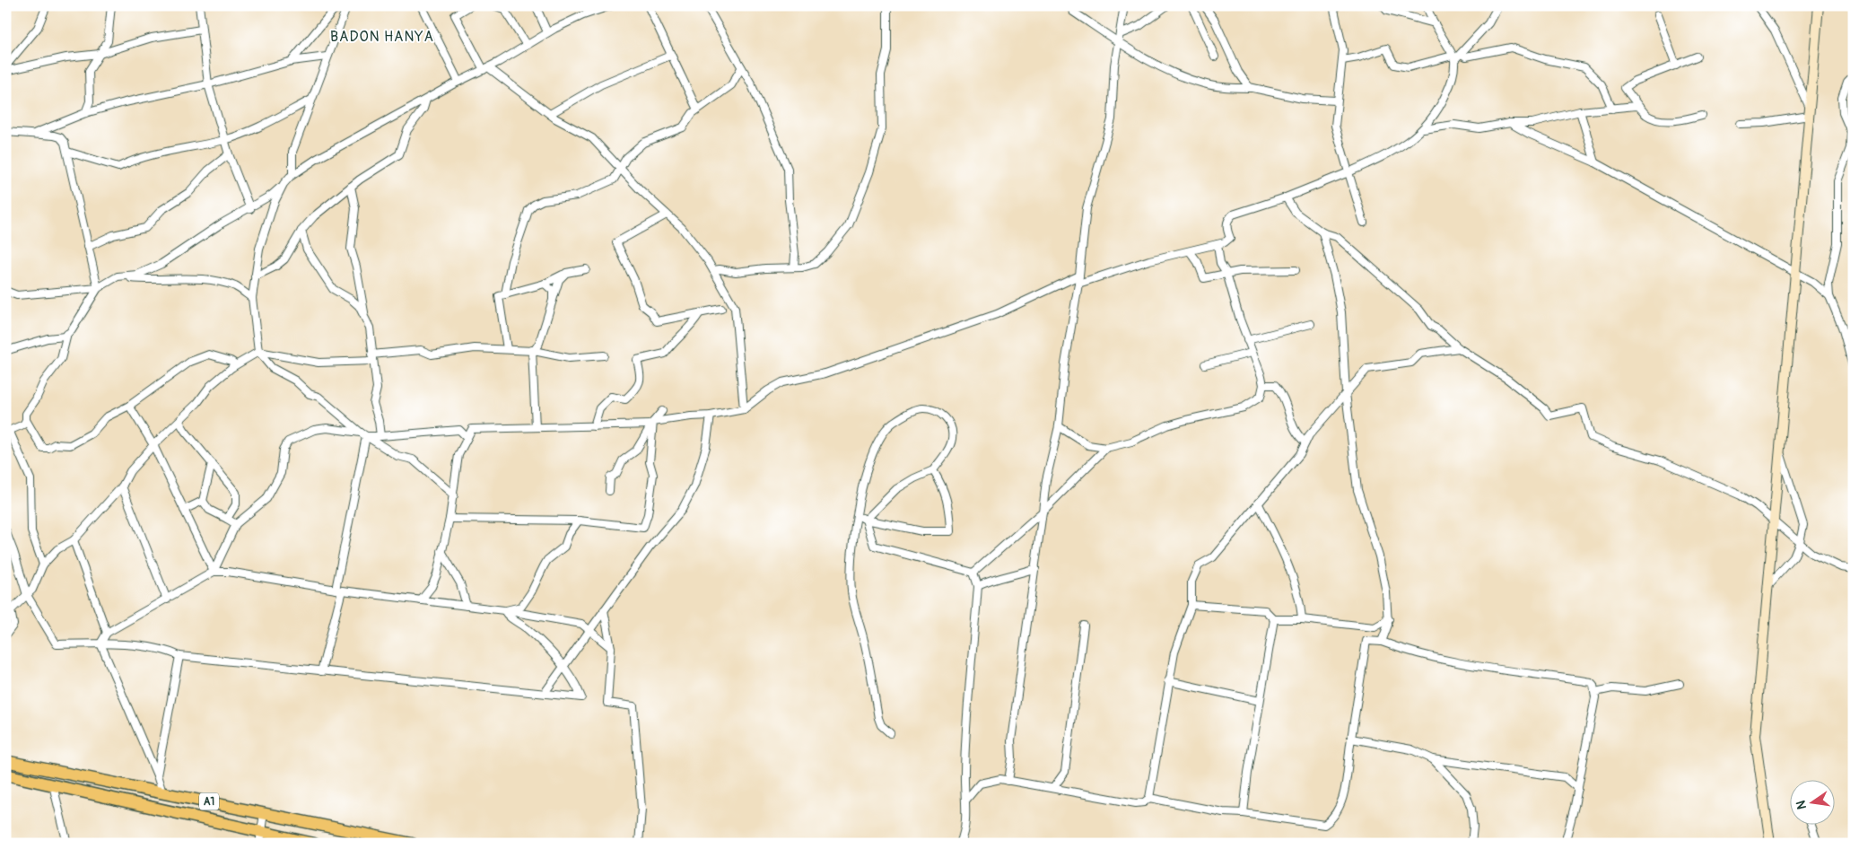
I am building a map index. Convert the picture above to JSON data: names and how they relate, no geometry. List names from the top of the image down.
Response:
{
  "streets": {
    "highway": ["A1"]
  },
  "districts": ["BADON HANYA"],
  "north": "left"
}
